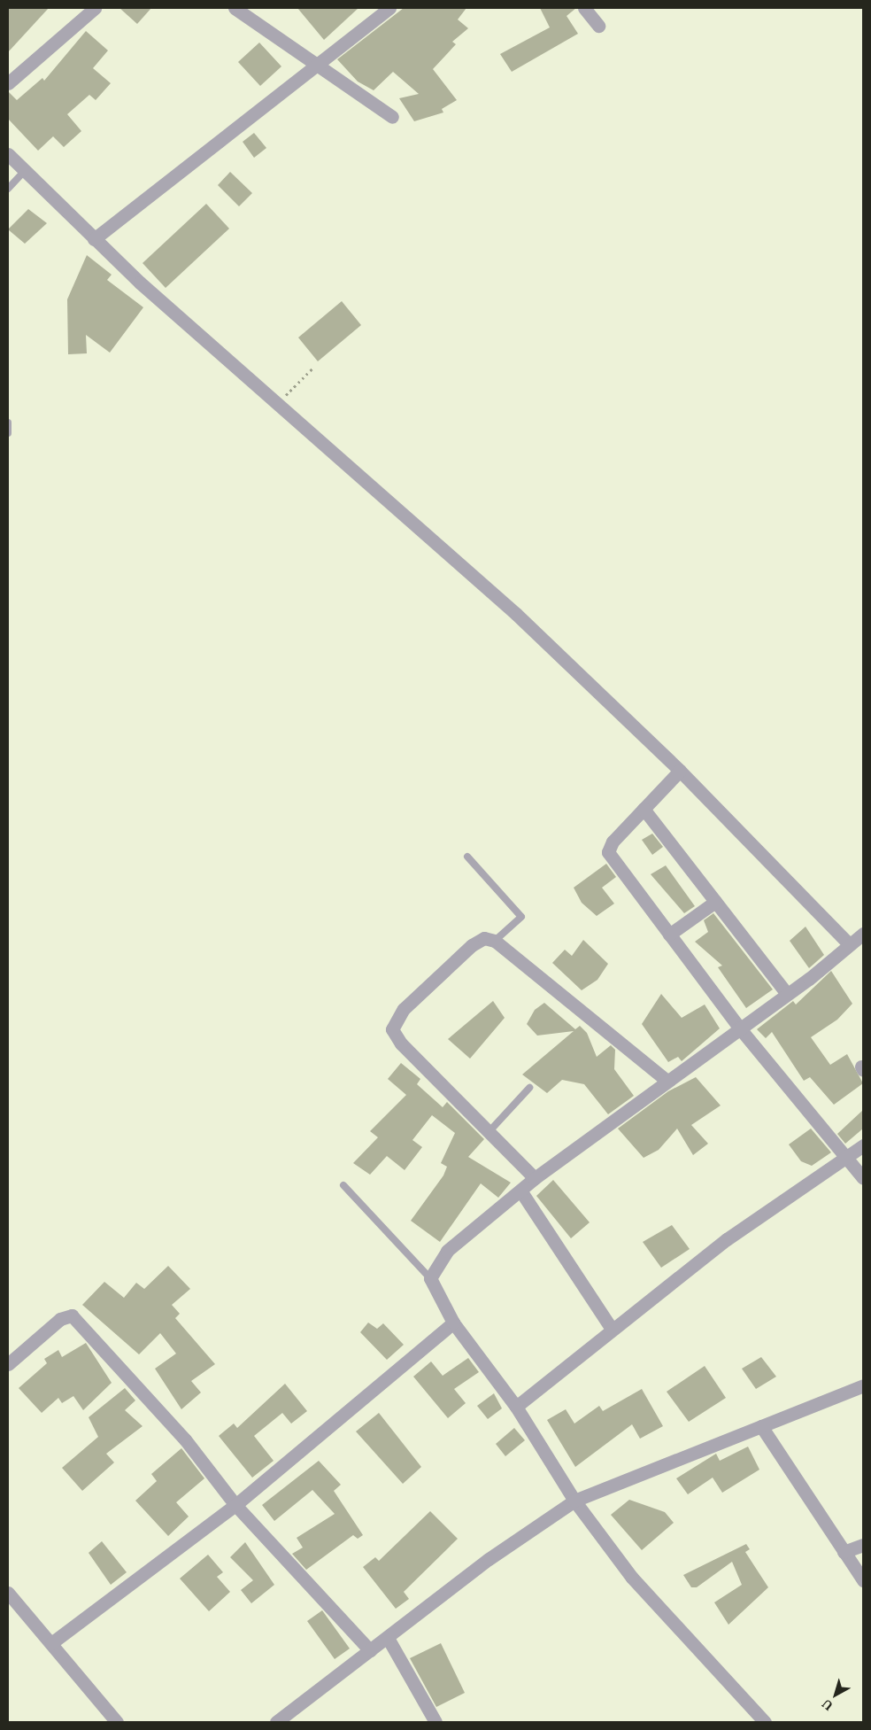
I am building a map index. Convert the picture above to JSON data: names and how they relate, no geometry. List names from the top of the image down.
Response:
{
  "north": "bottom left"
}
